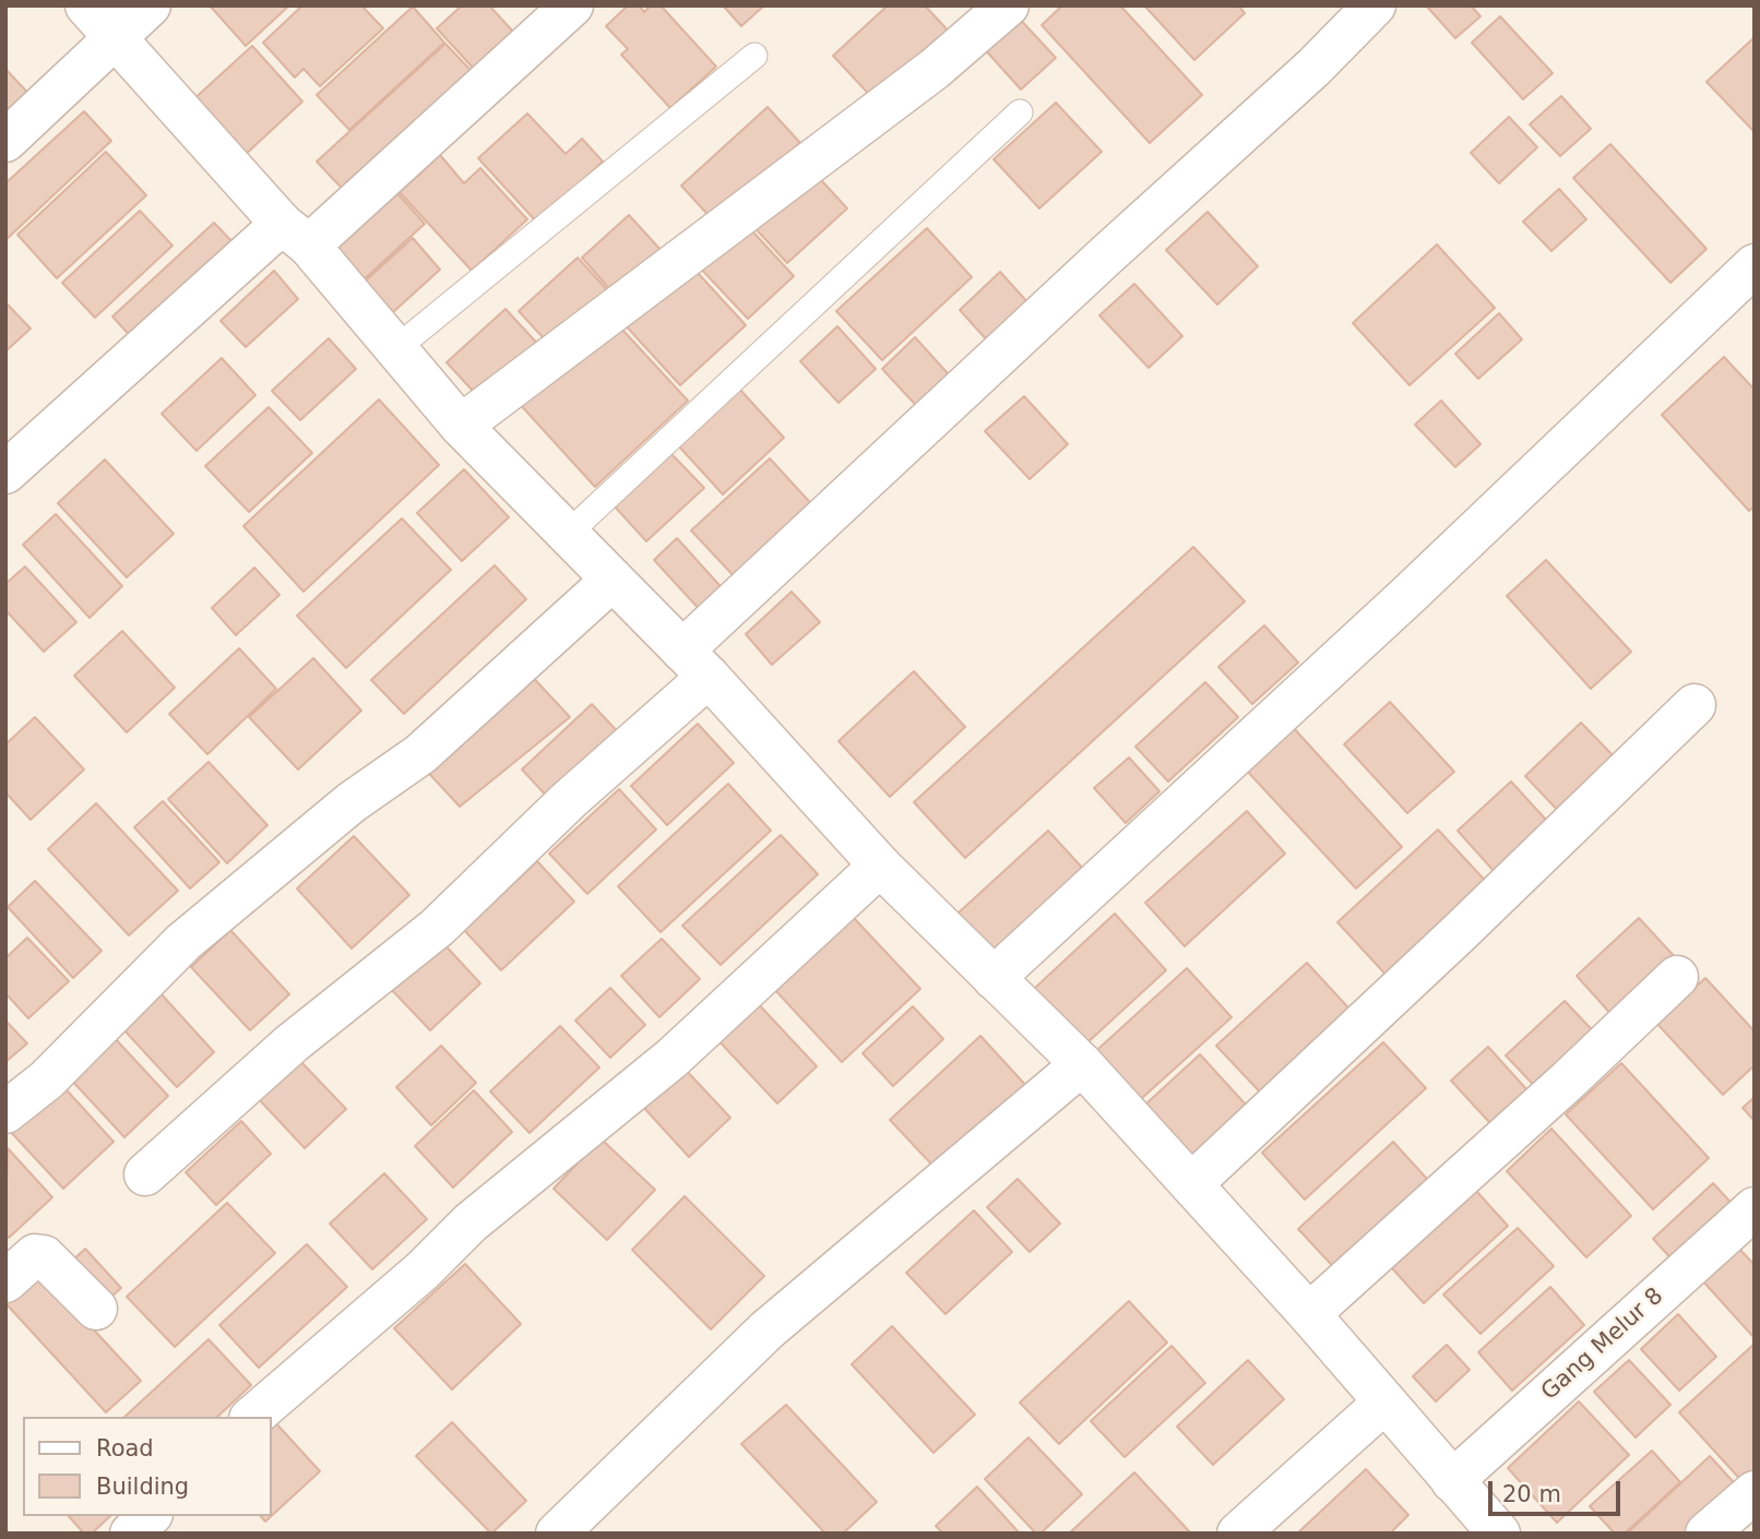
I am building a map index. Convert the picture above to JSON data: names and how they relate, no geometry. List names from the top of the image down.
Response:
{
  "streets": {
    "street": ["Gang Melur 8"]
  },
  "legend": ["Road", "Building"],
  "scale_bar": "20 m"
}
